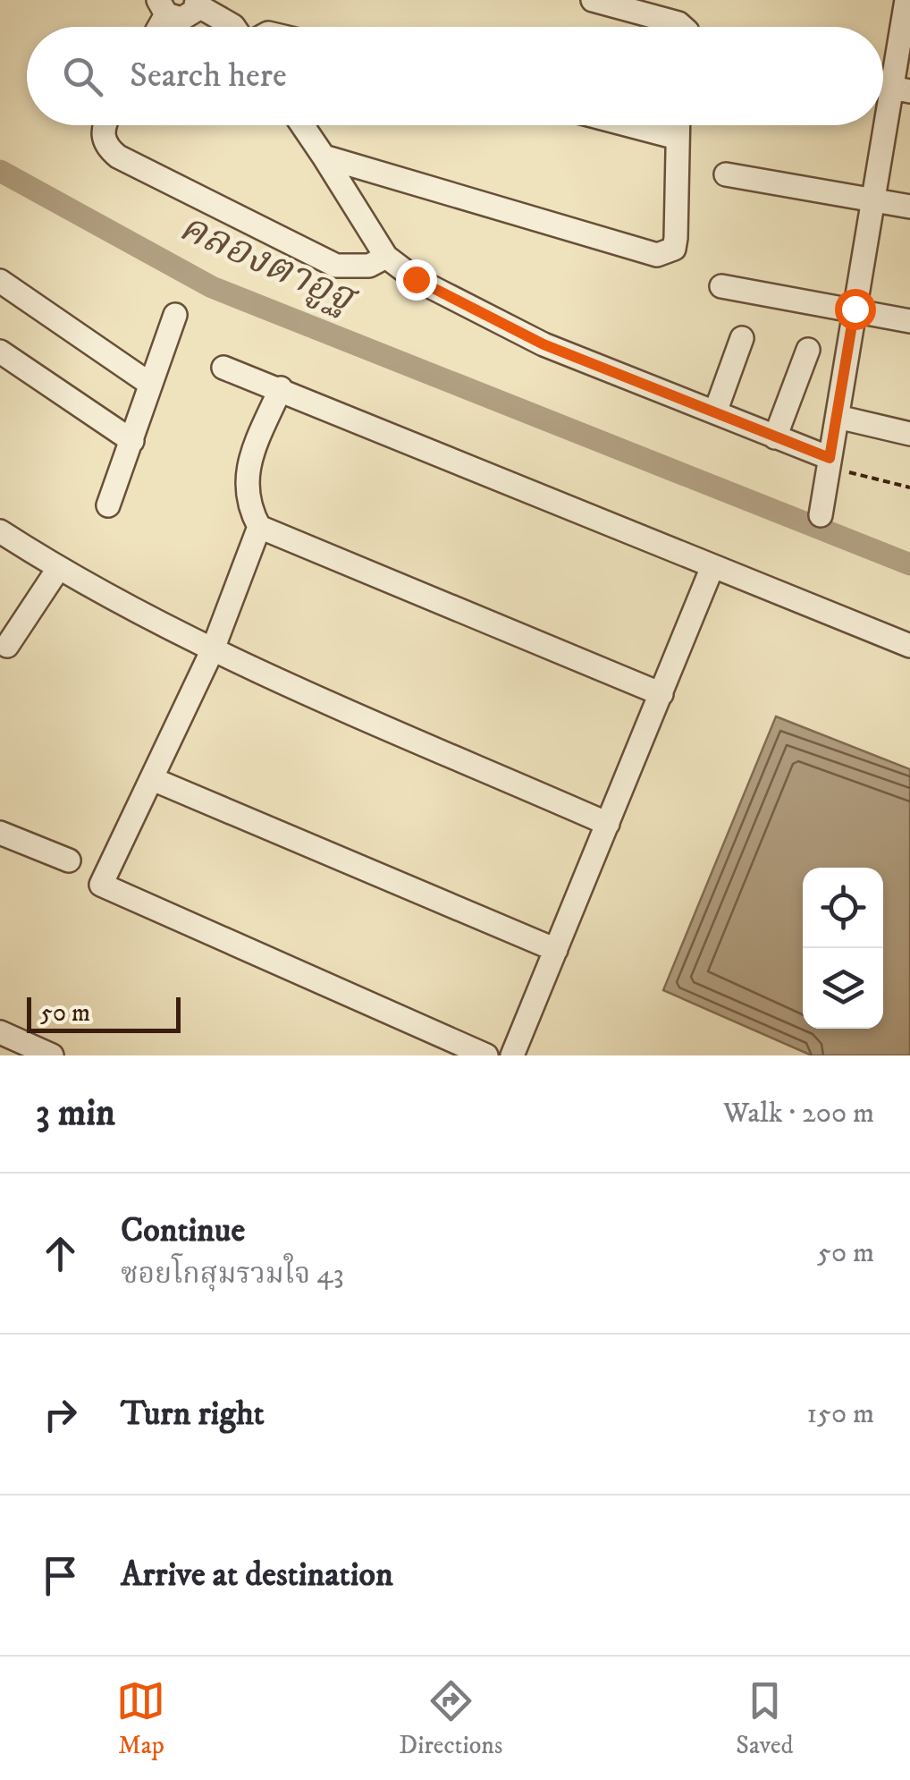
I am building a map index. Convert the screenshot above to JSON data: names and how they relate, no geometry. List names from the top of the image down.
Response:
{
  "water": ["คลองตาอูฐ"],
  "scale_bar": "50 m",
  "page": {
    "search": "Search here",
    "scale": "50 m",
    "heading": ["3 min", "Walk · 200 m"],
    "list": [
      ["Continue", "ซอยโกสุมรวมใจ 43", "50 m"],
      ["Turn right", "150 m"],
      "Arrive at destination"
    ],
    "nav": ["Map", "Directions", "Saved"]
  }
}
